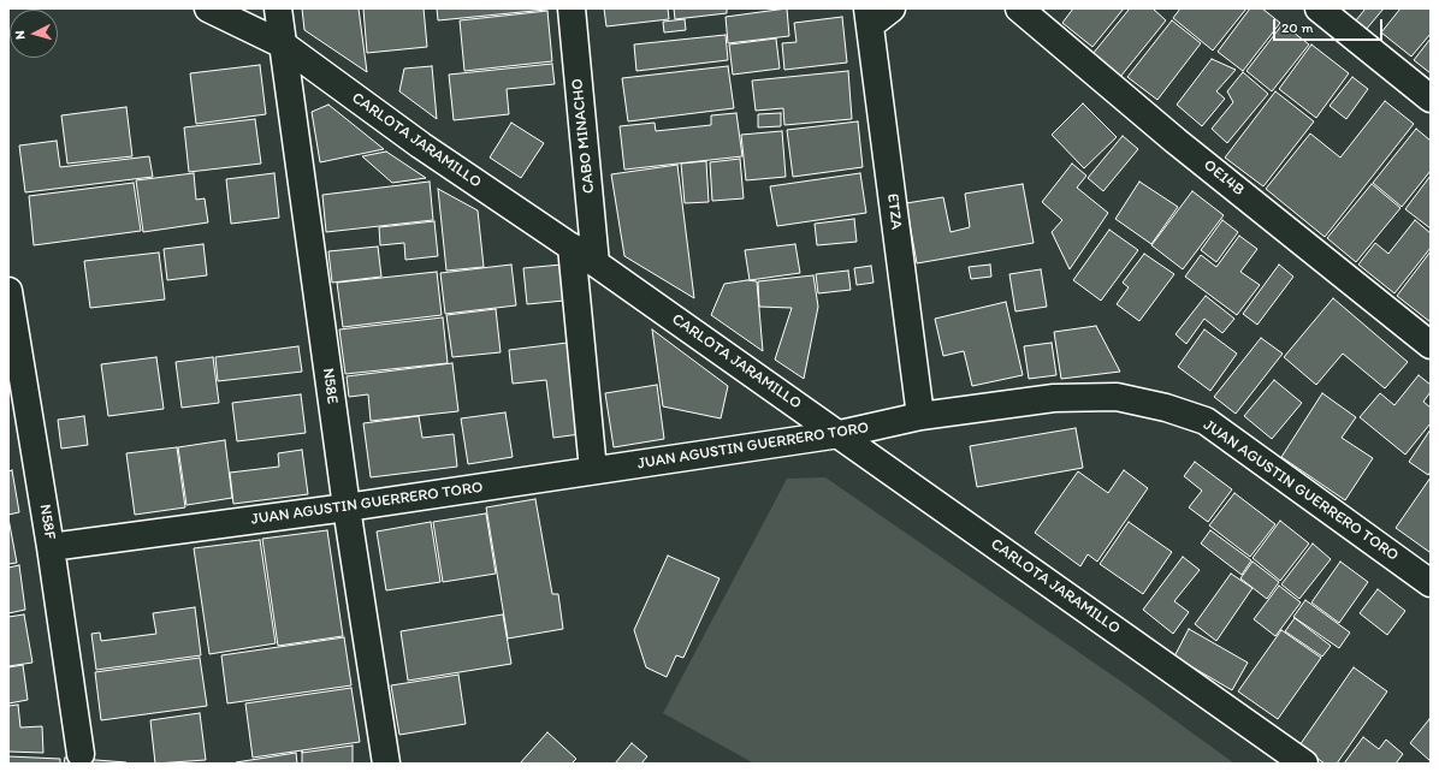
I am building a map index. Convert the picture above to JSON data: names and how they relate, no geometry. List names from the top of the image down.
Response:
{
  "streets": {
    "street": [
      "CABO MINACHO",
      "CARLOTA JARAMILLO",
      "OE14B",
      "ETZA",
      "N58E",
      "JUAN AGUSTIN GUERRERO TORO",
      "N58F"
    ]
  },
  "crossings": [
    ["CABO MINACHO", "CARLOTA JARAMILLO"],
    ["CARLOTA JARAMILLO", "N58E"],
    ["CARLOTA JARAMILLO", "JUAN AGUSTIN GUERRERO TORO"],
    ["ETZA", "JUAN AGUSTIN GUERRERO TORO"],
    ["N58E", "JUAN AGUSTIN GUERRERO TORO"],
    ["JUAN AGUSTIN GUERRERO TORO", "N58F"]
  ],
  "scale_bar": "20 m",
  "north": "left"
}
